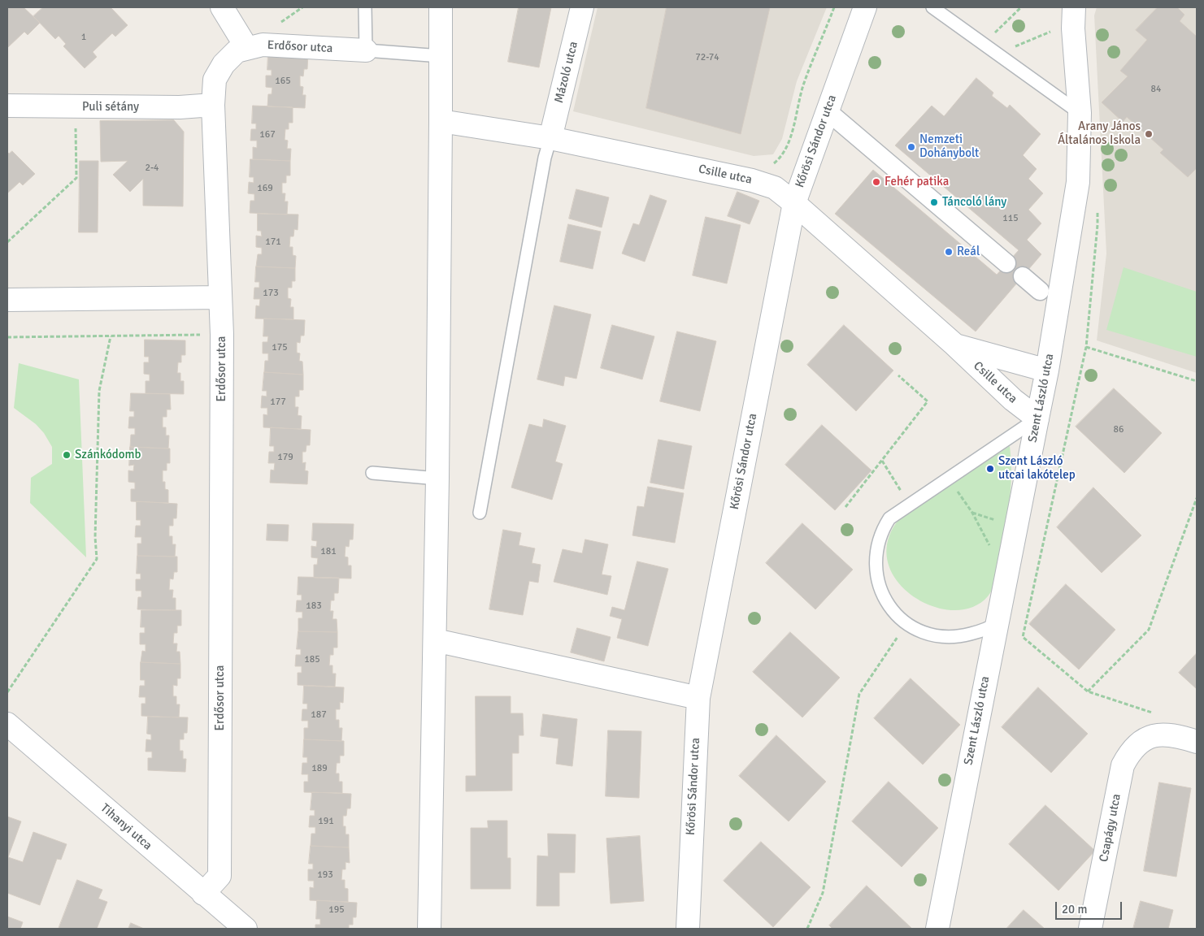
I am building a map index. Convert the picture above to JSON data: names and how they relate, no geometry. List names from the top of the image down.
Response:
{
  "streets": {
    "street": [
      "Erdősor utca",
      "Mázoló utca",
      "Puli sétány",
      "Kőrösi Sándor utca",
      "Csille utca",
      "Szent László utca",
      "Tihanyi utca",
      "Csapágy utca"
    ]
  },
  "crossings": [
    ["Erdősor utca", "Puli sétány"],
    ["Erdősor utca", "Tihanyi utca"],
    ["Mázoló utca", "Csille utca"],
    ["Kőrösi Sándor utca", "Csille utca"],
    ["Csille utca", "Szent László utca"]
  ],
  "places": [
    "Arany János Általános Iskola",
    "Nemzeti Dohánybolt",
    "Fehér patika",
    "Táncoló lány",
    "Reál",
    "Szánkódomb",
    "Szent László utcai lakótelep"
  ],
  "house_numbers": [
    "1",
    "72-74",
    "165",
    "84",
    "167",
    "2-4",
    "169",
    "115",
    "171",
    "173",
    "175",
    "177",
    "86",
    "179",
    "181",
    "183",
    "185",
    "187",
    "189",
    "191",
    "193",
    "195"
  ],
  "scale_bar": "20 m"
}
